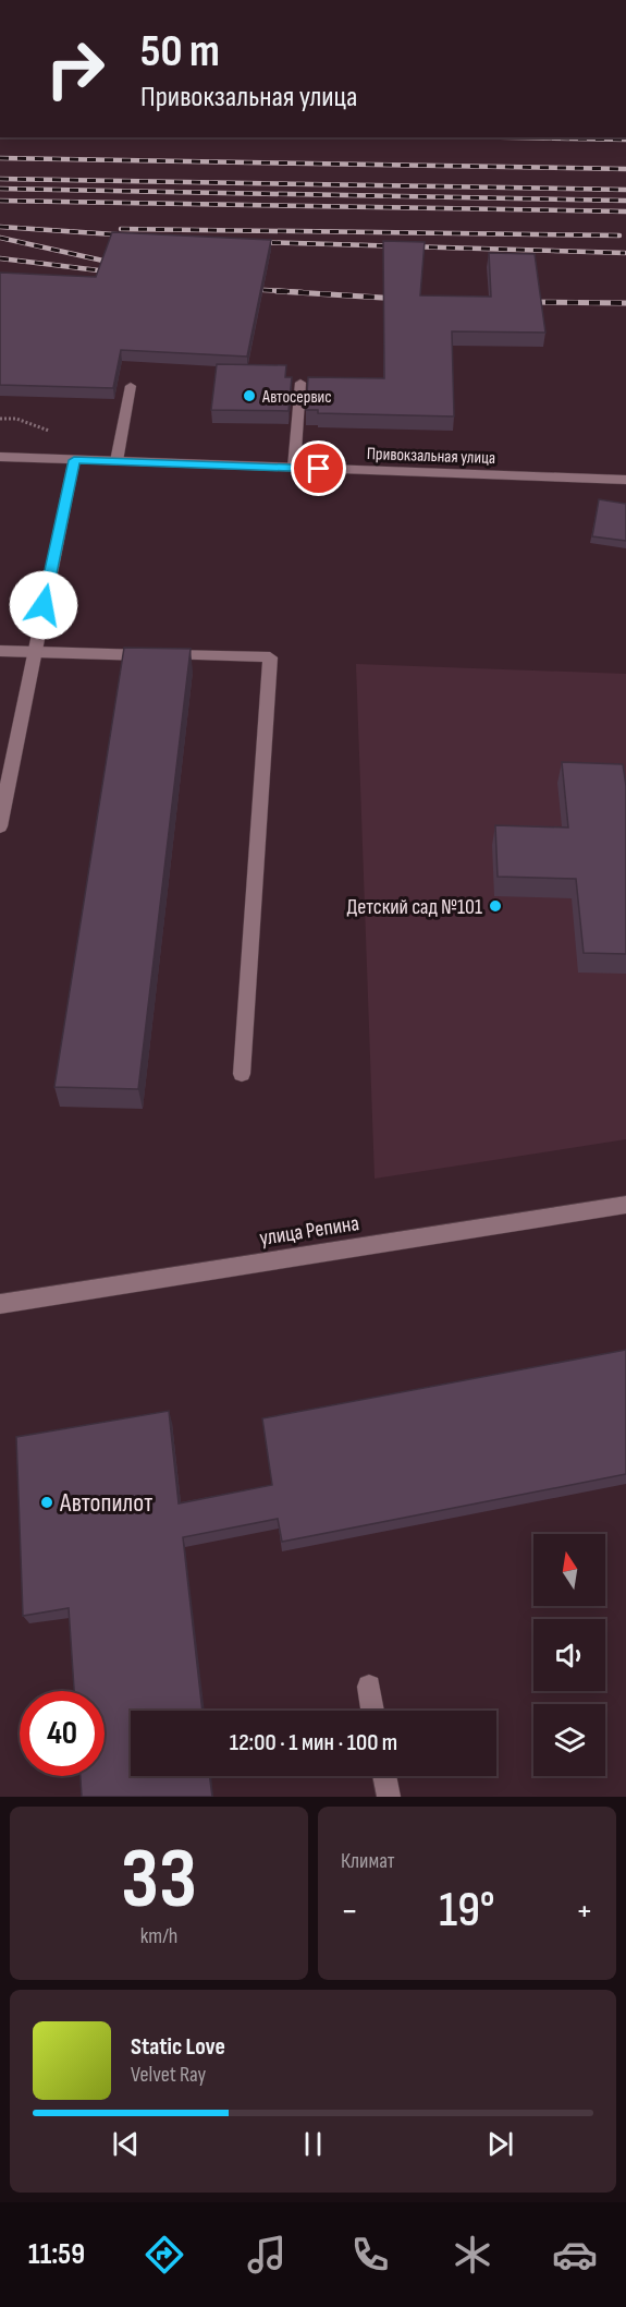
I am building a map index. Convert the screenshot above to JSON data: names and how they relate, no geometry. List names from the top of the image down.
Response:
{
  "streets": {
    "street": ["Привокзальная улица", "улица Репина"]
  },
  "places": ["Автосервис", "Детский сад №101", "Автопилот"],
  "north": "top",
  "page": {
    "turn": ["50 m", "Привокзальная улица"],
    "limit": "40",
    "trip": "12:00 · 1 мин · 100 m",
    "tile": [
      ["33", "km/h"],
      "Климат"
    ],
    "heat": ["−", "19°", "+"],
    "song": ["Static Love", "Velvet Ray"],
    "tabs": "11:59"
  }
}
